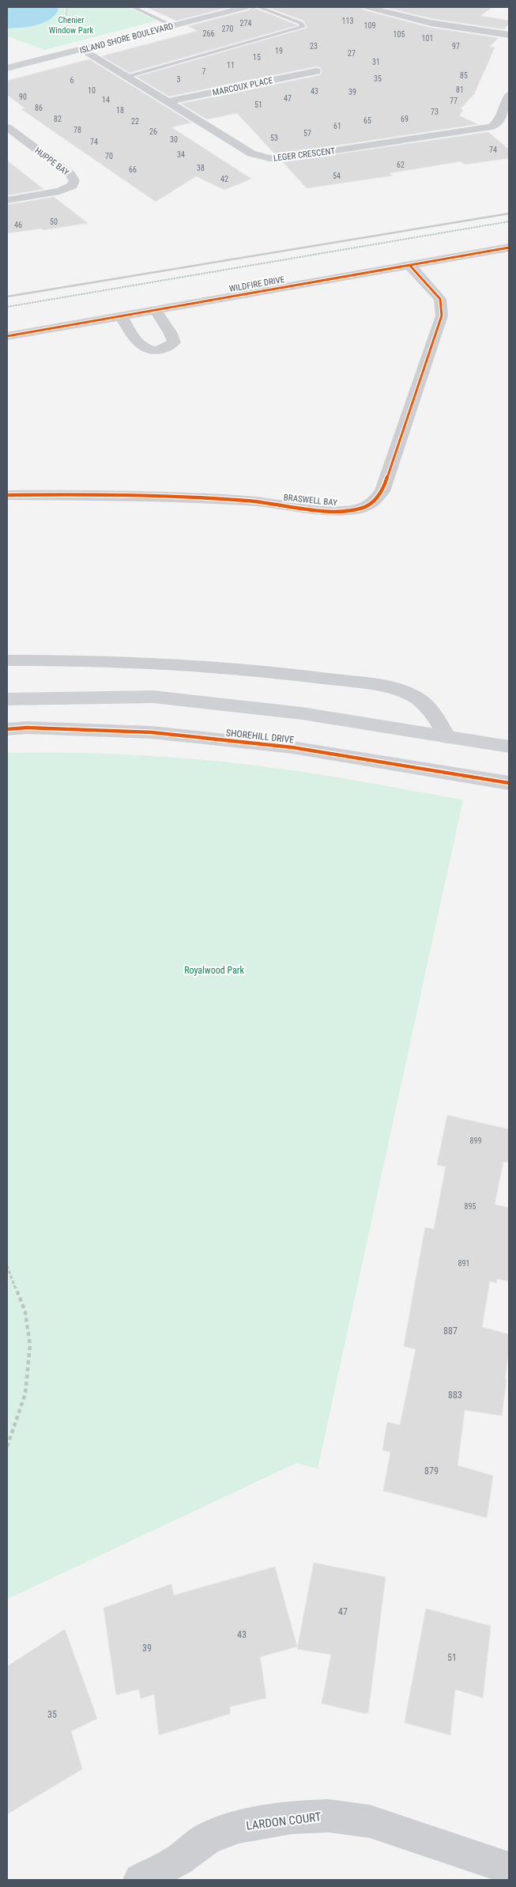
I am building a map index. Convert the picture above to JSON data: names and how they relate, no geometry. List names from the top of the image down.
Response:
{
  "streets": {
    "street": [
      "ISLAND SHORE BOULEVARD",
      "MARCOUX PLACE",
      "LEGER CRESCENT",
      "HUPPE BAY",
      "WILDFIRE DRIVE",
      "BRASWELL BAY",
      "SHOREHILL DRIVE",
      "LARDON COURT"
    ]
  },
  "crossings": [
    ["ISLAND SHORE BOULEVARD", "LEGER CRESCENT"],
    ["MARCOUX PLACE", "LEGER CRESCENT"],
    ["WILDFIRE DRIVE", "BRASWELL BAY"]
  ],
  "parks": ["Chenier Window Park", "Royalwood Park"],
  "house_numbers": [
    "113",
    "274",
    "109",
    "270",
    "266",
    "105",
    "101",
    "23",
    "97",
    "19",
    "27",
    "15",
    "31",
    "11",
    "7",
    "85",
    "35",
    "3",
    "6",
    "81",
    "10",
    "43",
    "39",
    "90",
    "47",
    "14",
    "77",
    "51",
    "86",
    "18",
    "73",
    "82",
    "69",
    "65",
    "22",
    "61",
    "78",
    "26",
    "57",
    "53",
    "30",
    "74",
    "74",
    "34",
    "70",
    "62",
    "38",
    "66",
    "54",
    "42",
    "50",
    "46",
    "899",
    "895",
    "891",
    "887",
    "883",
    "879",
    "47",
    "43",
    "39",
    "51",
    "35"
  ]
}
